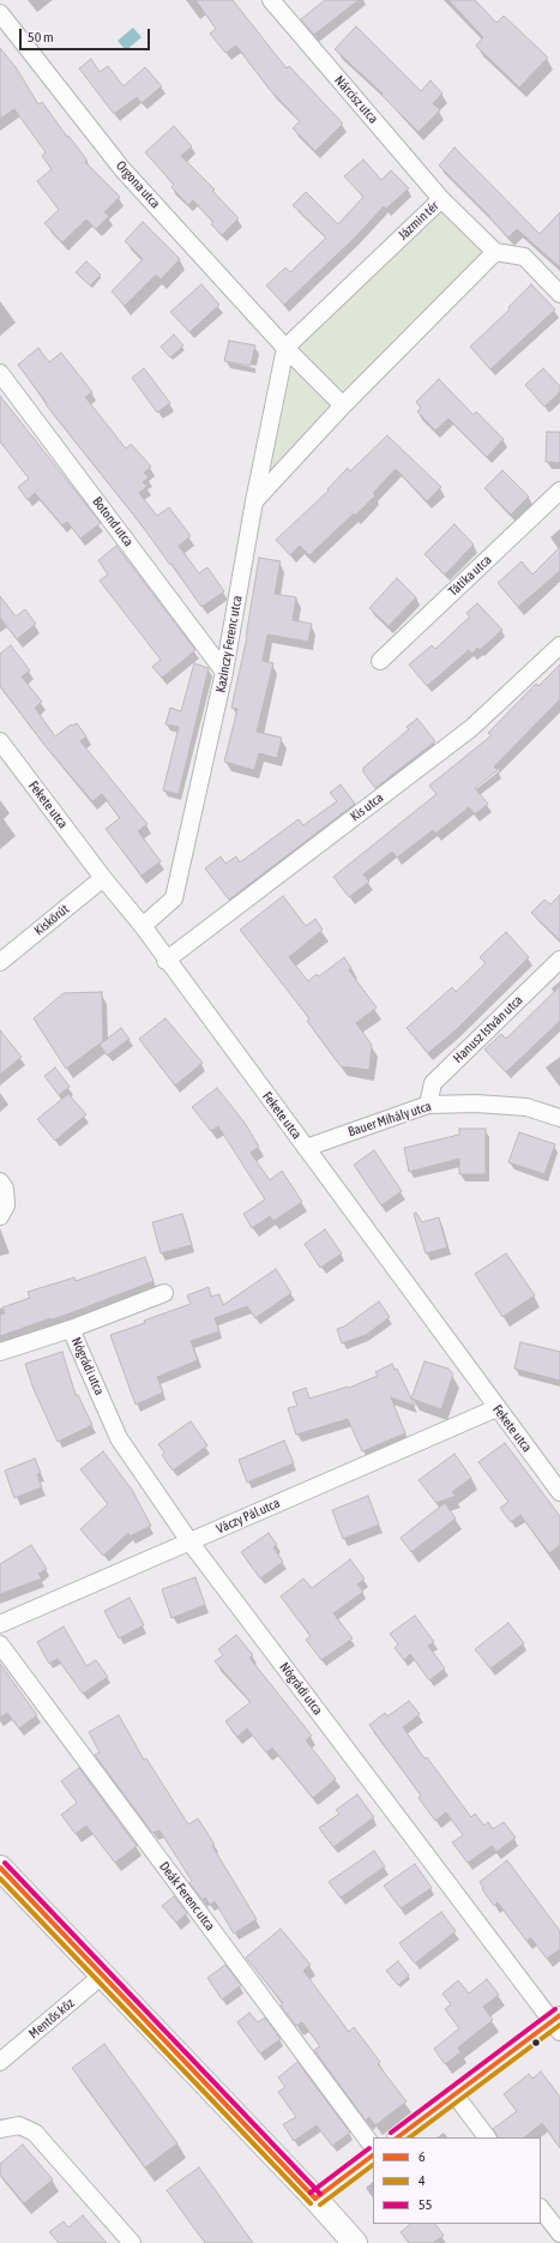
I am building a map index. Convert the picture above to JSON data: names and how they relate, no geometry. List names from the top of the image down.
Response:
{
  "streets": {
    "street": [
      "Nárcisz utca",
      "Orgona utca",
      "Jázmin tér",
      "Botond utca",
      "Tátika utca",
      "Kazinczy Ferenc utca",
      "Fekete utca",
      "Kis utca",
      "Kiskörút",
      "Hanusz István utca",
      "Bauer Mihály utca",
      "Nógrádi utca",
      "Váczy Pál utca",
      "Deák Ferenc utca",
      "Mentős köz"
    ]
  },
  "crossings": [
    ["Nárcisz utca", "Jázmin tér"],
    ["Orgona utca", "Jázmin tér"],
    ["Orgona utca", "Kazinczy Ferenc utca"],
    ["Jázmin tér", "Kazinczy Ferenc utca"],
    ["Botond utca", "Kazinczy Ferenc utca"],
    ["Kazinczy Ferenc utca", "Fekete utca"],
    ["Fekete utca", "Kis utca"],
    ["Fekete utca", "Kiskörút"],
    ["Fekete utca", "Bauer Mihály utca"],
    ["Fekete utca", "Váczy Pál utca"],
    ["Hanusz István utca", "Bauer Mihály utca"],
    ["Nógrádi utca", "Váczy Pál utca"]
  ],
  "lines": ["transit line 55", "transit line 6", "transit line 4"],
  "legend": ["6", "4", "55"],
  "scale_bar": "50 m"
}
